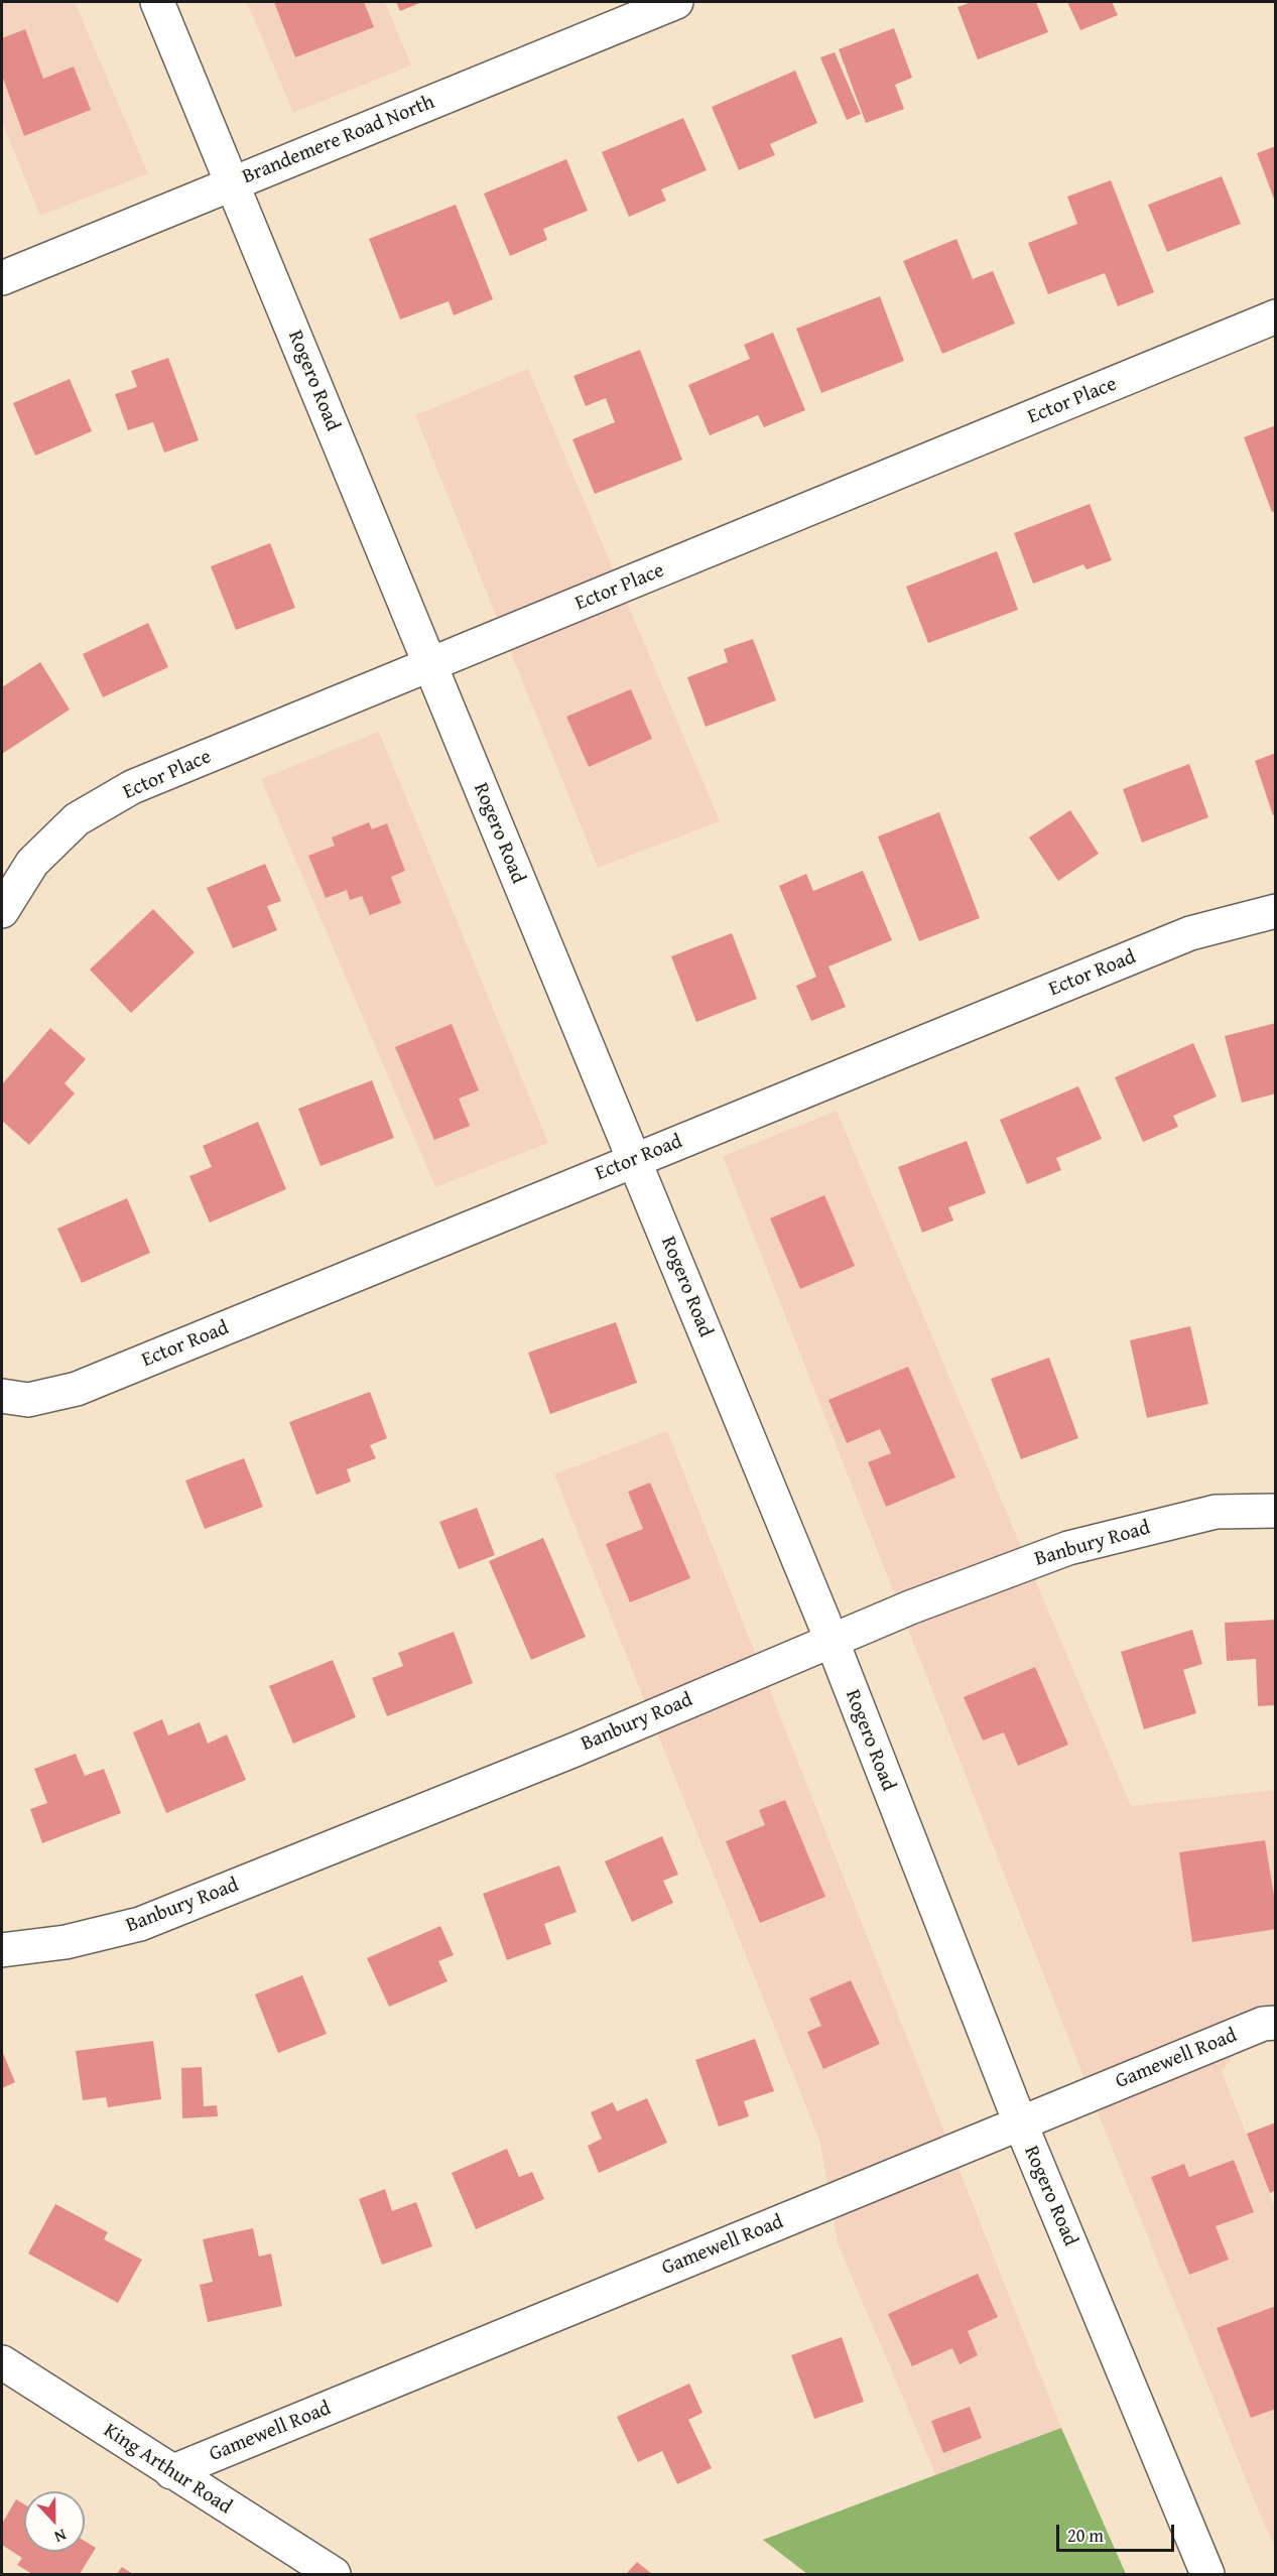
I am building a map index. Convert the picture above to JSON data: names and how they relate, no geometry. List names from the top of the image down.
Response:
{
  "streets": {
    "street": [
      "Brandemere Road North",
      "Rogero Road",
      "Ector Place",
      "Ector Road",
      "Banbury Road",
      "Gamewell Road",
      "King Arthur Road"
    ]
  },
  "crossings": [
    ["Brandemere Road North", "Rogero Road"],
    ["Rogero Road", "Ector Place"],
    ["Rogero Road", "Ector Road"],
    ["Rogero Road", "Banbury Road"],
    ["Rogero Road", "Gamewell Road"],
    ["Gamewell Road", "King Arthur Road"]
  ],
  "scale_bar": "20 m",
  "north": "bottom"
}
